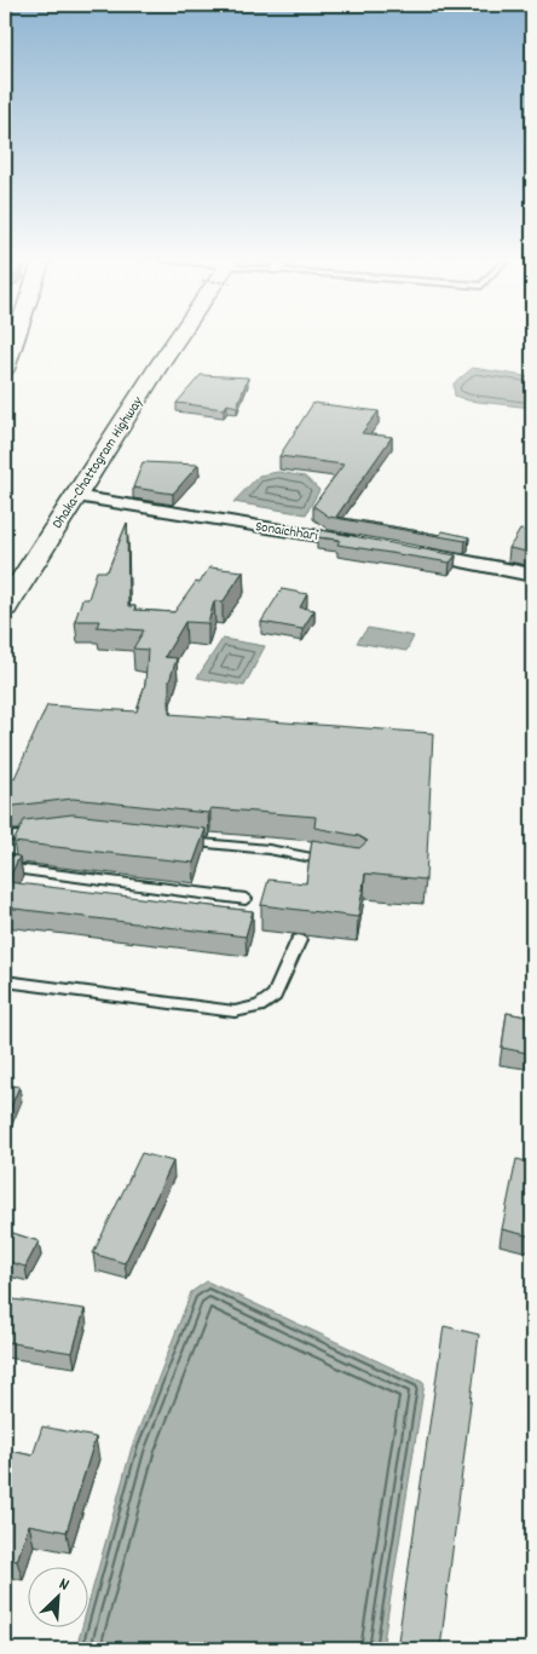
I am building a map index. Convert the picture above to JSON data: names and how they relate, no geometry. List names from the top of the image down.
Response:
{
  "streets": {
    "highway": ["Dhaka-Chattogram Highway"],
    "street": ["Sonaichhari"]
  },
  "crossings": [
    ["Dhaka-Chattogram Highway", "Sonaichhari"]
  ],
  "north": "top right"
}
